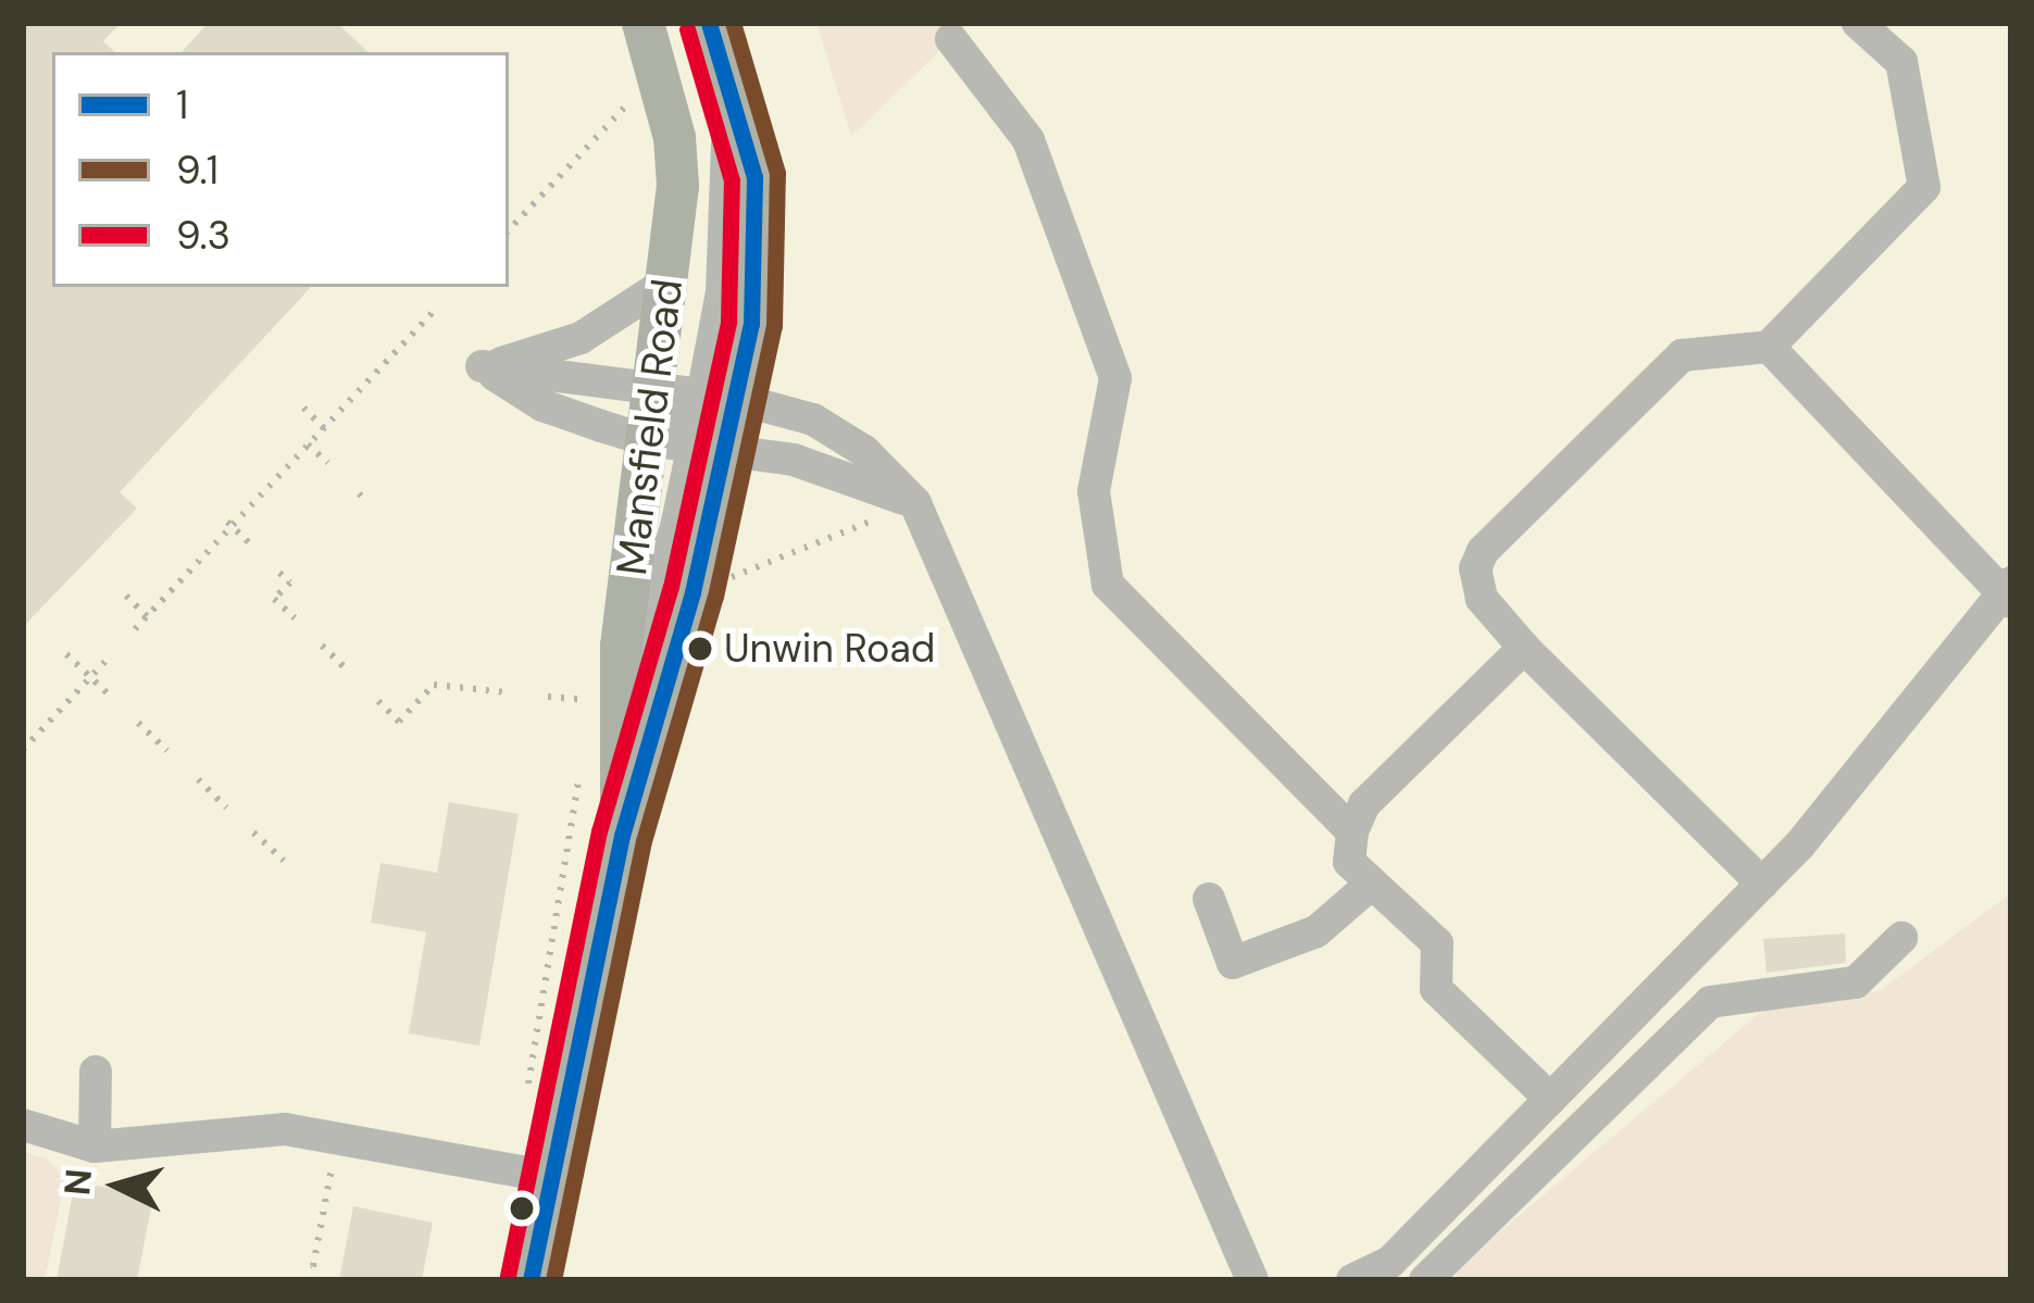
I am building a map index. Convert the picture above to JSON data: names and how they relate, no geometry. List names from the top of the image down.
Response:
{
  "streets": {
    "main road": ["Mansfield Road"]
  },
  "places": ["Unwin Road"],
  "lines": ["transit line 1", "transit line 9.1", "transit line 9.3"],
  "legend": ["1", "9.1", "9.3"],
  "north": "left"
}
